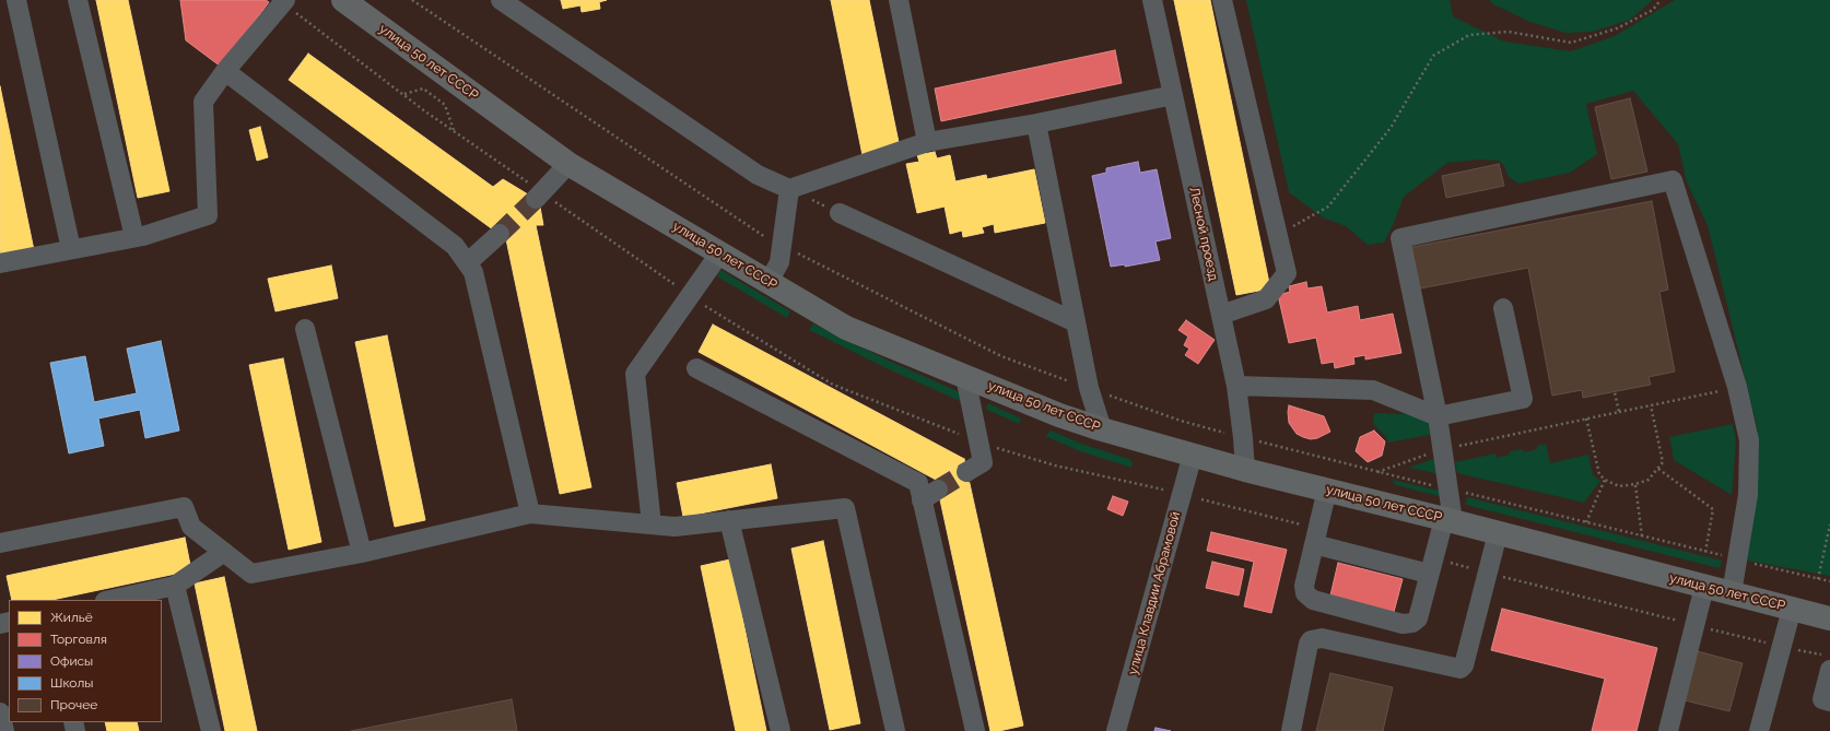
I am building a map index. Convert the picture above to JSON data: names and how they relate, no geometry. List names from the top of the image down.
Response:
{
  "streets": {
    "main road": ["улица 50 лет СССР"],
    "street": ["Лесной проезд", "улица Клавдии Абрамовой"]
  },
  "crossings": [
    ["улица 50 лет СССР", "Лесной проезд"],
    ["улица 50 лет СССР", "улица Клавдии Абрамовой"]
  ],
  "legend": [
    "Жильё",
    "Торговля",
    "Офисы",
    "Школы",
    "Прочее"
  ]
}
